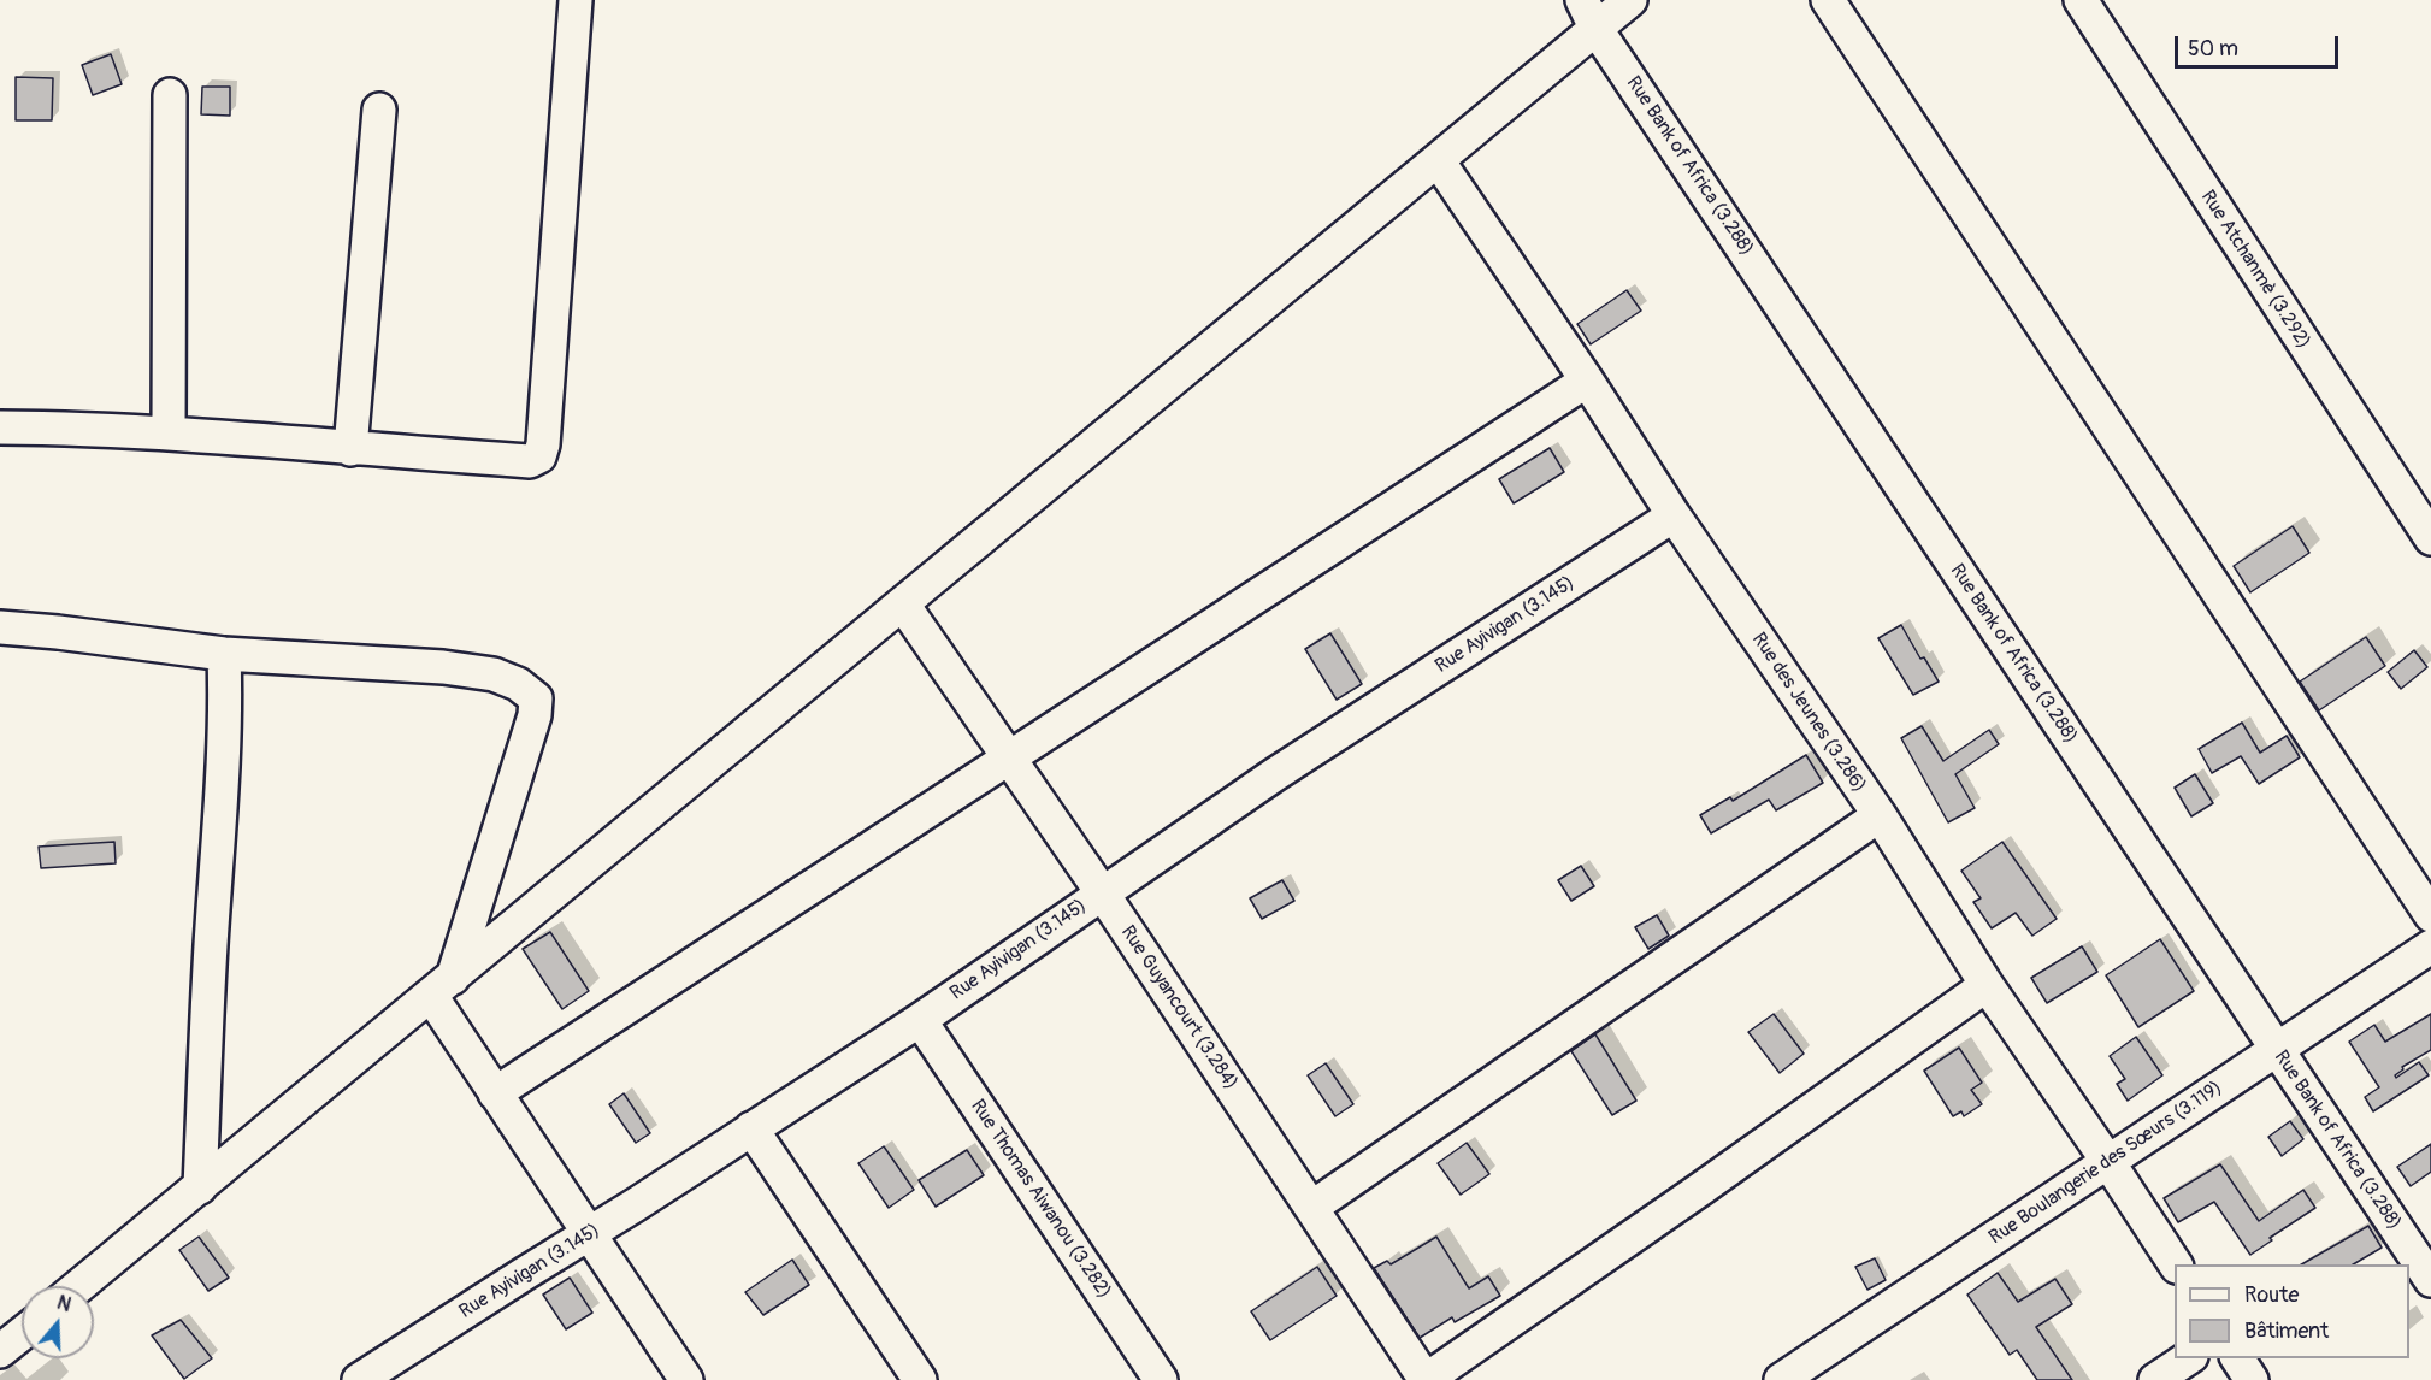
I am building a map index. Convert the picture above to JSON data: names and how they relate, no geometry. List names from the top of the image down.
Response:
{
  "streets": {
    "street": [
      "Rue Bank of Africa (3.288)",
      "Rue Atchanmè (3.292)",
      "Rue Ayivigan (3.145)",
      "Rue des Jeunes (3.286)",
      "Rue Guyancourt (3.284)",
      "Rue Boulangerie des Sœurs (3.119)",
      "Rue Thomas Aiwanou (3.282)"
    ]
  },
  "crossings": [
    ["Rue Bank of Africa (3.288)", "Rue Boulangerie des Sœurs (3.119)"],
    ["Rue Ayivigan (3.145)", "Rue des Jeunes (3.286)"],
    ["Rue Ayivigan (3.145)", "Rue Guyancourt (3.284)"],
    ["Rue Ayivigan (3.145)", "Rue Thomas Aiwanou (3.282)"],
    ["Rue des Jeunes (3.286)", "Rue Boulangerie des Sœurs (3.119)"]
  ],
  "legend": ["Route", "Bâtiment"],
  "scale_bar": "50 m",
  "north": "top"
}
